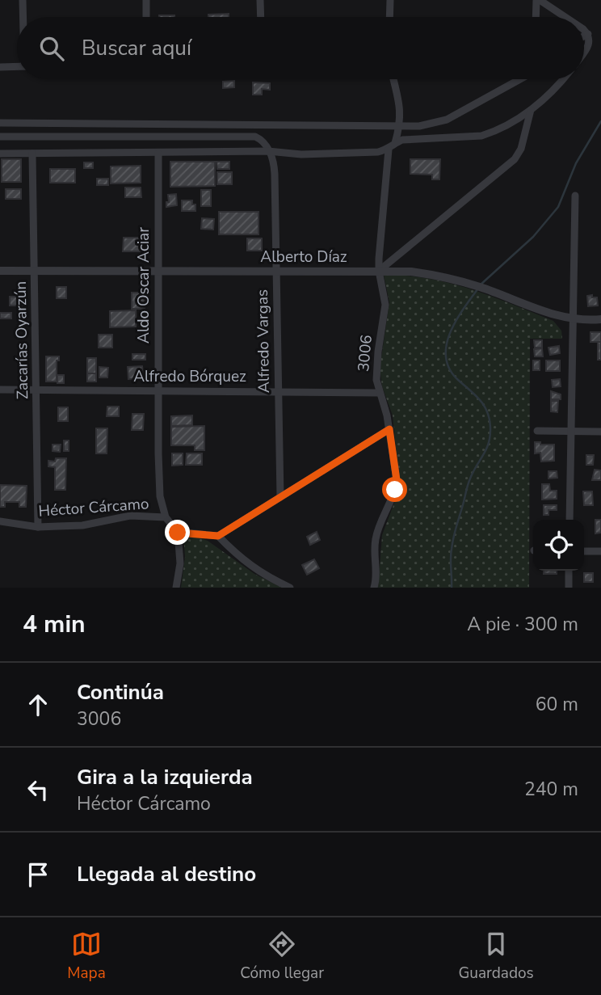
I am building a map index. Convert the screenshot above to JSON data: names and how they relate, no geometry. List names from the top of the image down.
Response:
{
  "streets": {
    "street": [
      "Alberto Díaz",
      "Aldo Oscar Aciar",
      "Zacarías Oyarzún",
      "Alfredo Vargas",
      "3006",
      "Alfredo Bórquez",
      "Héctor Cárcamo"
    ]
  },
  "crossings": [
    ["Alberto Díaz", "Aldo Oscar Aciar"],
    ["Alberto Díaz", "Zacarías Oyarzún"],
    ["Alberto Díaz", "Alfredo Vargas"],
    ["Alberto Díaz", "3006"],
    ["Aldo Oscar Aciar", "Alfredo Bórquez"],
    ["Aldo Oscar Aciar", "Héctor Cárcamo"],
    ["Zacarías Oyarzún", "Alfredo Bórquez"],
    ["Zacarías Oyarzún", "Héctor Cárcamo"],
    ["Alfredo Vargas", "Alfredo Bórquez"],
    ["3006", "Alfredo Bórquez"]
  ],
  "page": {
    "search": "Buscar aquí",
    "heading": ["4 min", "A pie · 300 m"],
    "list": [
      ["Continúa", "3006", "60 m"],
      ["Gira a la izquierda", "Héctor Cárcamo", "240 m"],
      "Llegada al destino"
    ],
    "nav": ["Mapa", "Cómo llegar", "Guardados"]
  }
}
